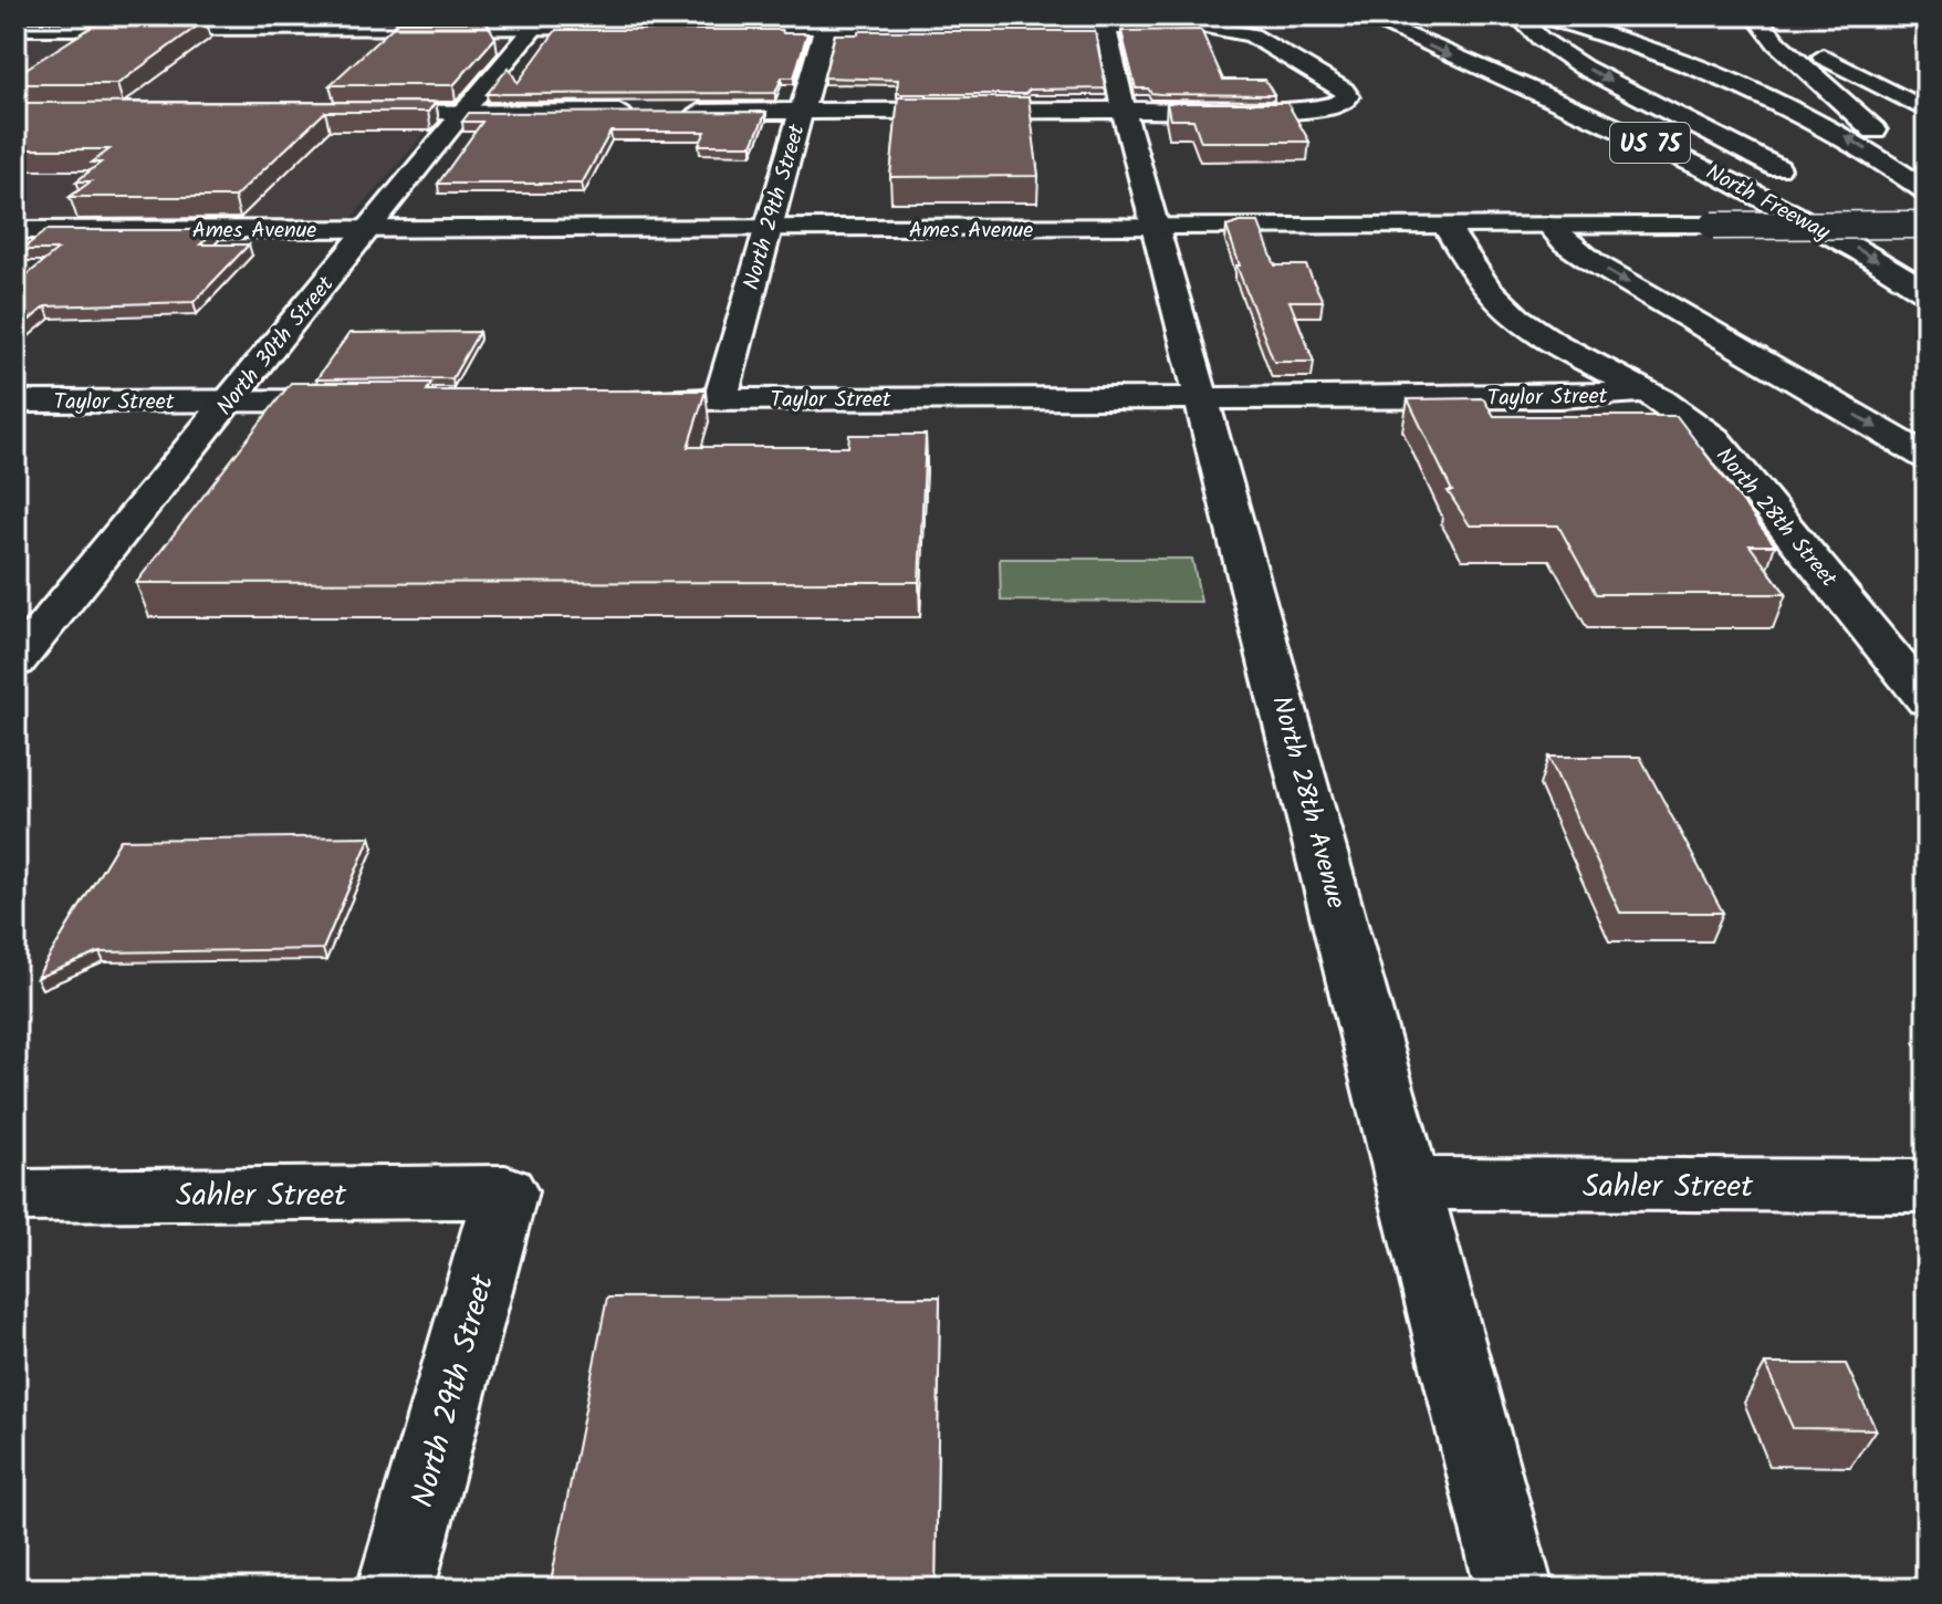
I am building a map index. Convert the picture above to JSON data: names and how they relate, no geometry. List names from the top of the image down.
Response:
{
  "streets": {
    "main road": [
      "US 75",
      "North Freeway",
      "North 29th Street",
      "Ames Avenue",
      "North 30th Street",
      "Taylor Street",
      "North 28th Street",
      "North 28th Avenue",
      "Sahler Street"
    ]
  },
  "crossings": [
    ["North 29th Street", "Ames Avenue"],
    ["North 29th Street", "Taylor Street"],
    ["North 29th Street", "Sahler Street"],
    ["Ames Avenue", "North 30th Street"],
    ["Ames Avenue", "North 28th Street"],
    ["Ames Avenue", "North 28th Avenue"],
    ["North 30th Street", "Taylor Street"],
    ["Taylor Street", "North 28th Street"],
    ["Taylor Street", "North 28th Avenue"],
    ["North 28th Avenue", "Sahler Street"]
  ]
}
